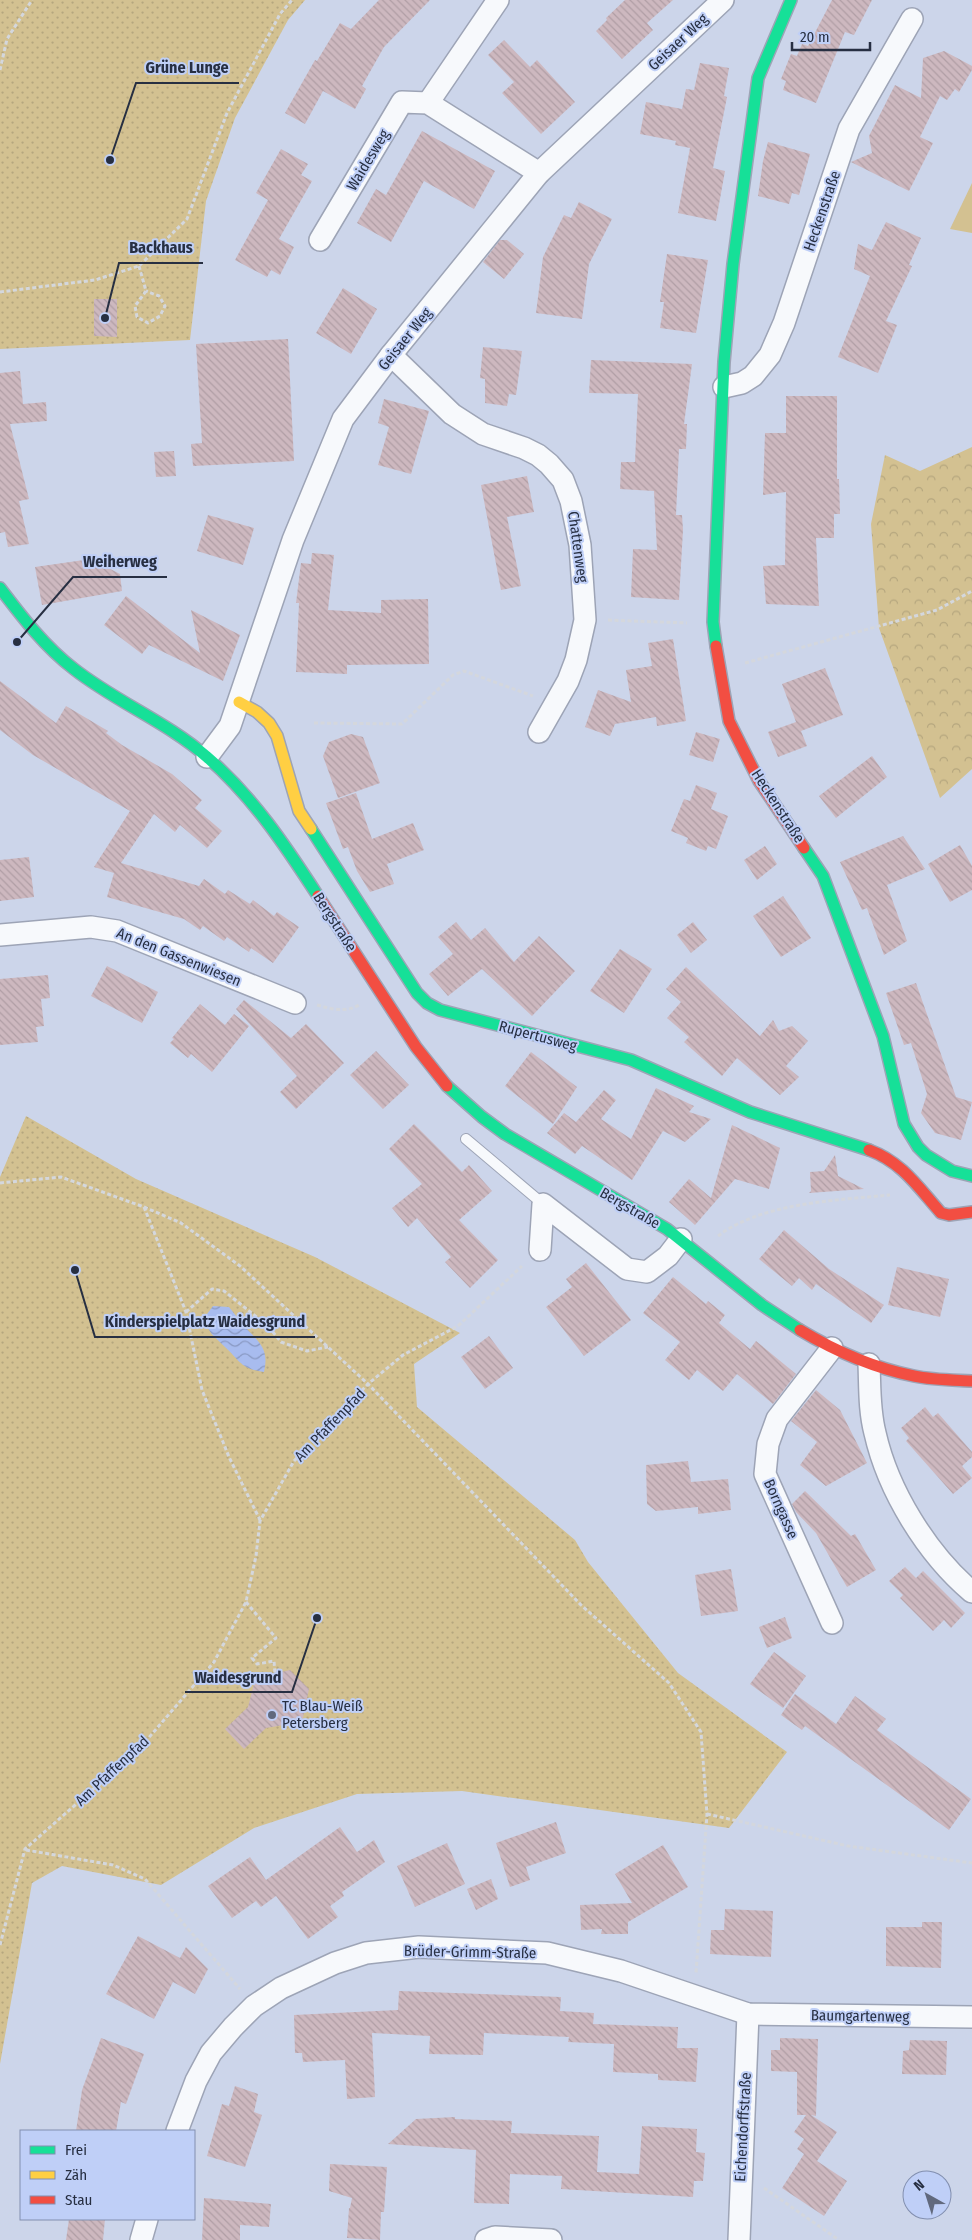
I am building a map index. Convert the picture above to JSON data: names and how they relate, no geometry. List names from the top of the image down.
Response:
{
  "streets": {
    "street": [
      "Geisaer Weg",
      "Waidesweg",
      "Heckenstraße",
      "Chattenweg",
      "Bergstraße",
      "An den Gassenwiesen",
      "Rupertusweg",
      "Borngasse",
      "Brüder-Grimm-Straße",
      "Baumgartenweg",
      "Eichendorffstraße"
    ],
    "path": ["Am Pfaffenpfad"]
  },
  "crossings": [
    ["Geisaer Weg", "Chattenweg"],
    ["Geisaer Weg", "Bergstraße"],
    ["Geisaer Weg", "Rupertusweg"],
    ["Bergstraße", "Borngasse"],
    ["Brüder-Grimm-Straße", "Baumgartenweg"],
    ["Brüder-Grimm-Straße", "Eichendorffstraße"],
    ["Baumgartenweg", "Eichendorffstraße"]
  ],
  "places": [
    "Grüne Lunge",
    "Backhaus",
    "Weiherweg",
    "Kinderspielplatz Waidesgrund",
    "Waidesgrund",
    "TC Blau-Weiß Petersberg"
  ],
  "legend": ["Frei", "Zäh", "Stau"],
  "scale_bar": "20 m",
  "north": "top left"
}
